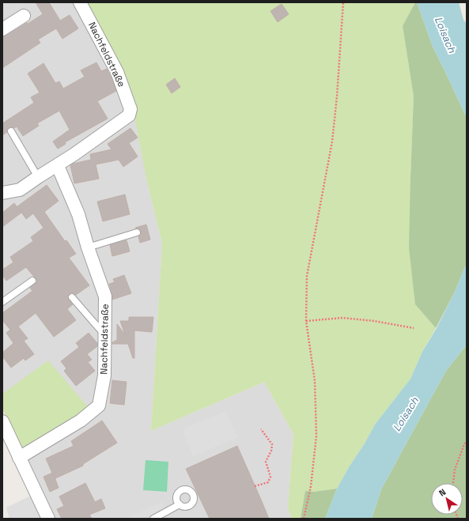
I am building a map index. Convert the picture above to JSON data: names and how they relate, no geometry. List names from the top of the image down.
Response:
{
  "streets": {
    "street": ["Nachfeldstraße"]
  },
  "water": ["Loisach"],
  "north": "top left"
}
